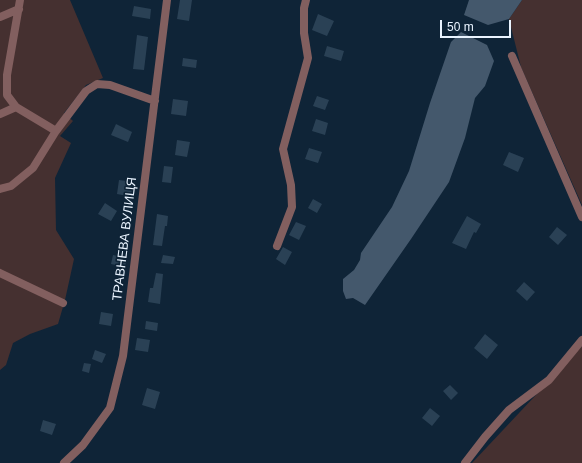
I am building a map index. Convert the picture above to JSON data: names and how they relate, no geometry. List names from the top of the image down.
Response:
{
  "streets": {
    "street": ["ТРАВНЕВА ВУЛИЦЯ"]
  },
  "scale_bar": "50 m"
}
